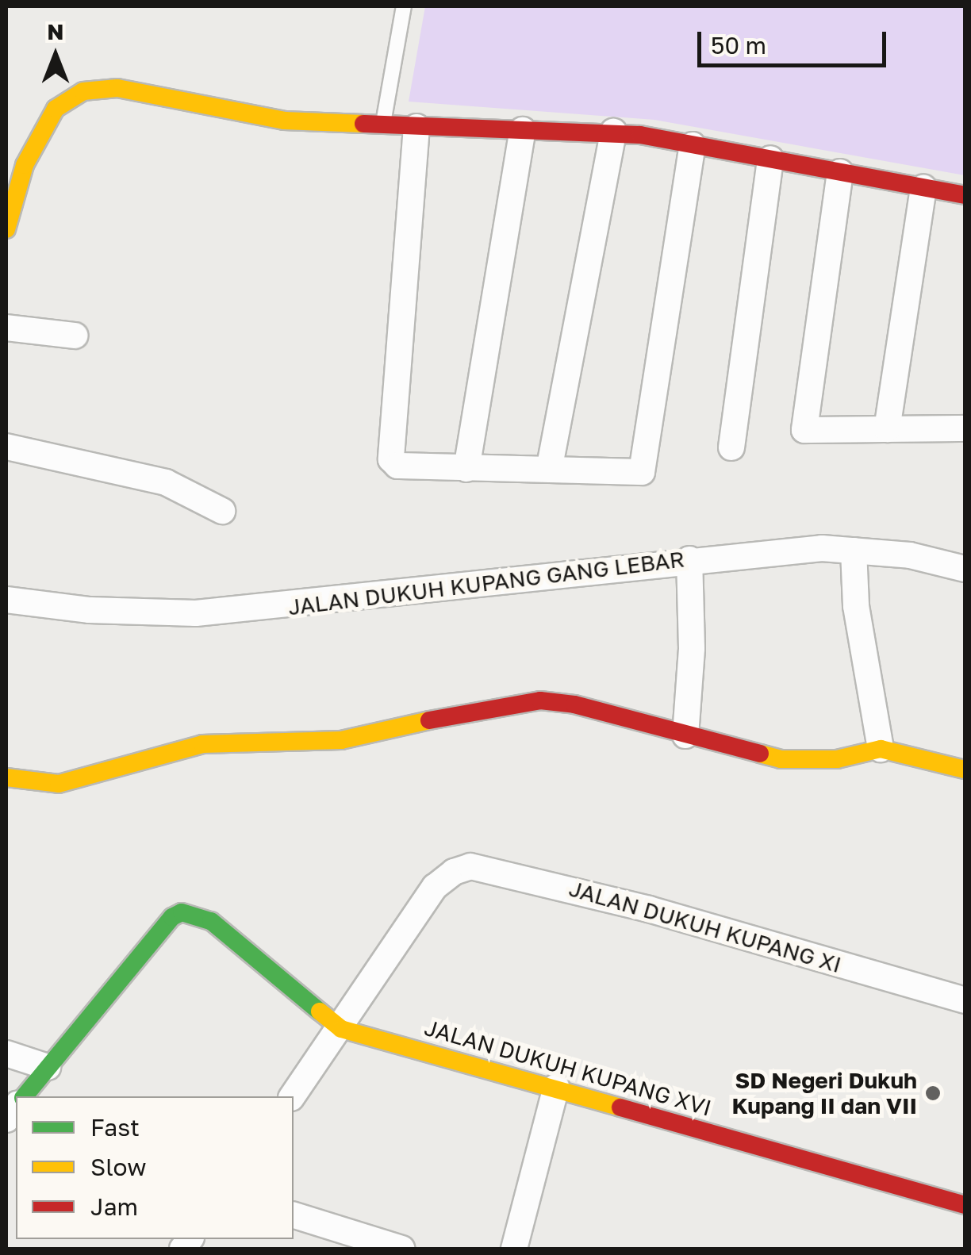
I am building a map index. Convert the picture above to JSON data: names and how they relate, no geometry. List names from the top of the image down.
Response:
{
  "streets": {
    "street": ["JALAN DUKUH KUPANG GANG LEBAR", "JALAN DUKUH KUPANG XI", "JALAN DUKUH KUPANG XVI"]
  },
  "crossings": [
    ["JALAN DUKUH KUPANG XI", "JALAN DUKUH KUPANG XVI"]
  ],
  "places": ["SD Negeri Dukuh Kupang II dan VII"],
  "legend": ["Fast", "Slow", "Jam"],
  "scale_bar": "50 m",
  "north": "top"
}
